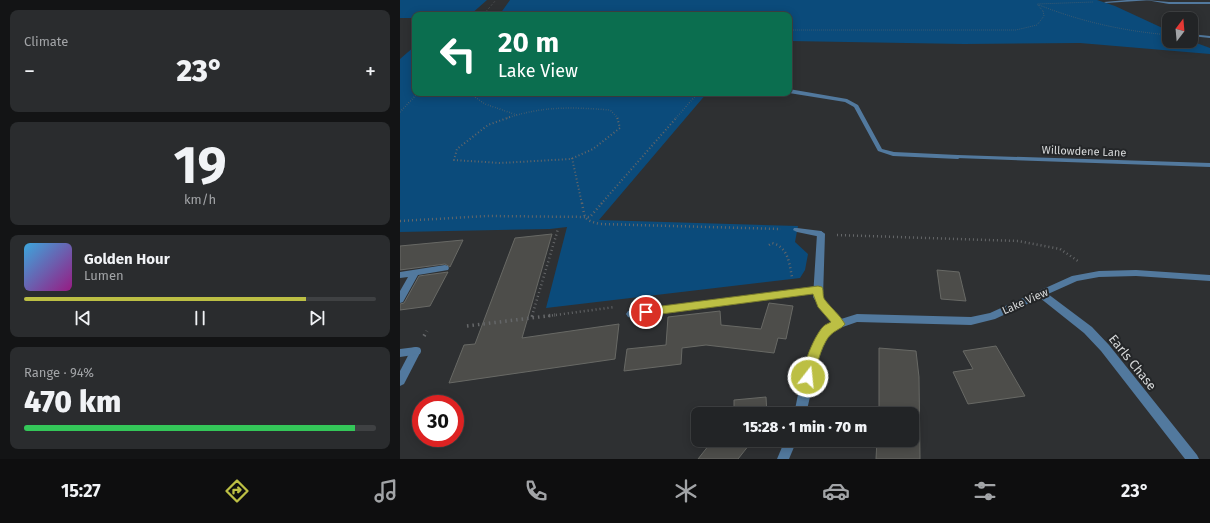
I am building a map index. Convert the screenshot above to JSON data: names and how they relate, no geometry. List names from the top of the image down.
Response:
{
  "streets": {
    "street": ["Willowdene Lane", "Lake View", "Earls Chase"]
  },
  "crossings": [
    ["Lake View", "Earls Chase"]
  ],
  "north": "top",
  "page": {
    "tile": [
      "Climate",
      ["19", "km/h"],
      ["Range · 94%", "470 km"]
    ],
    "turn": ["20 m", "Lake View"],
    "heat": ["−", "23°", "+"],
    "song": ["Golden Hour", "Lumen"],
    "limit": "30",
    "trip": "15:28 · 1 min · 70 m",
    "tabs": ["15:27", "23°"]
  }
}
